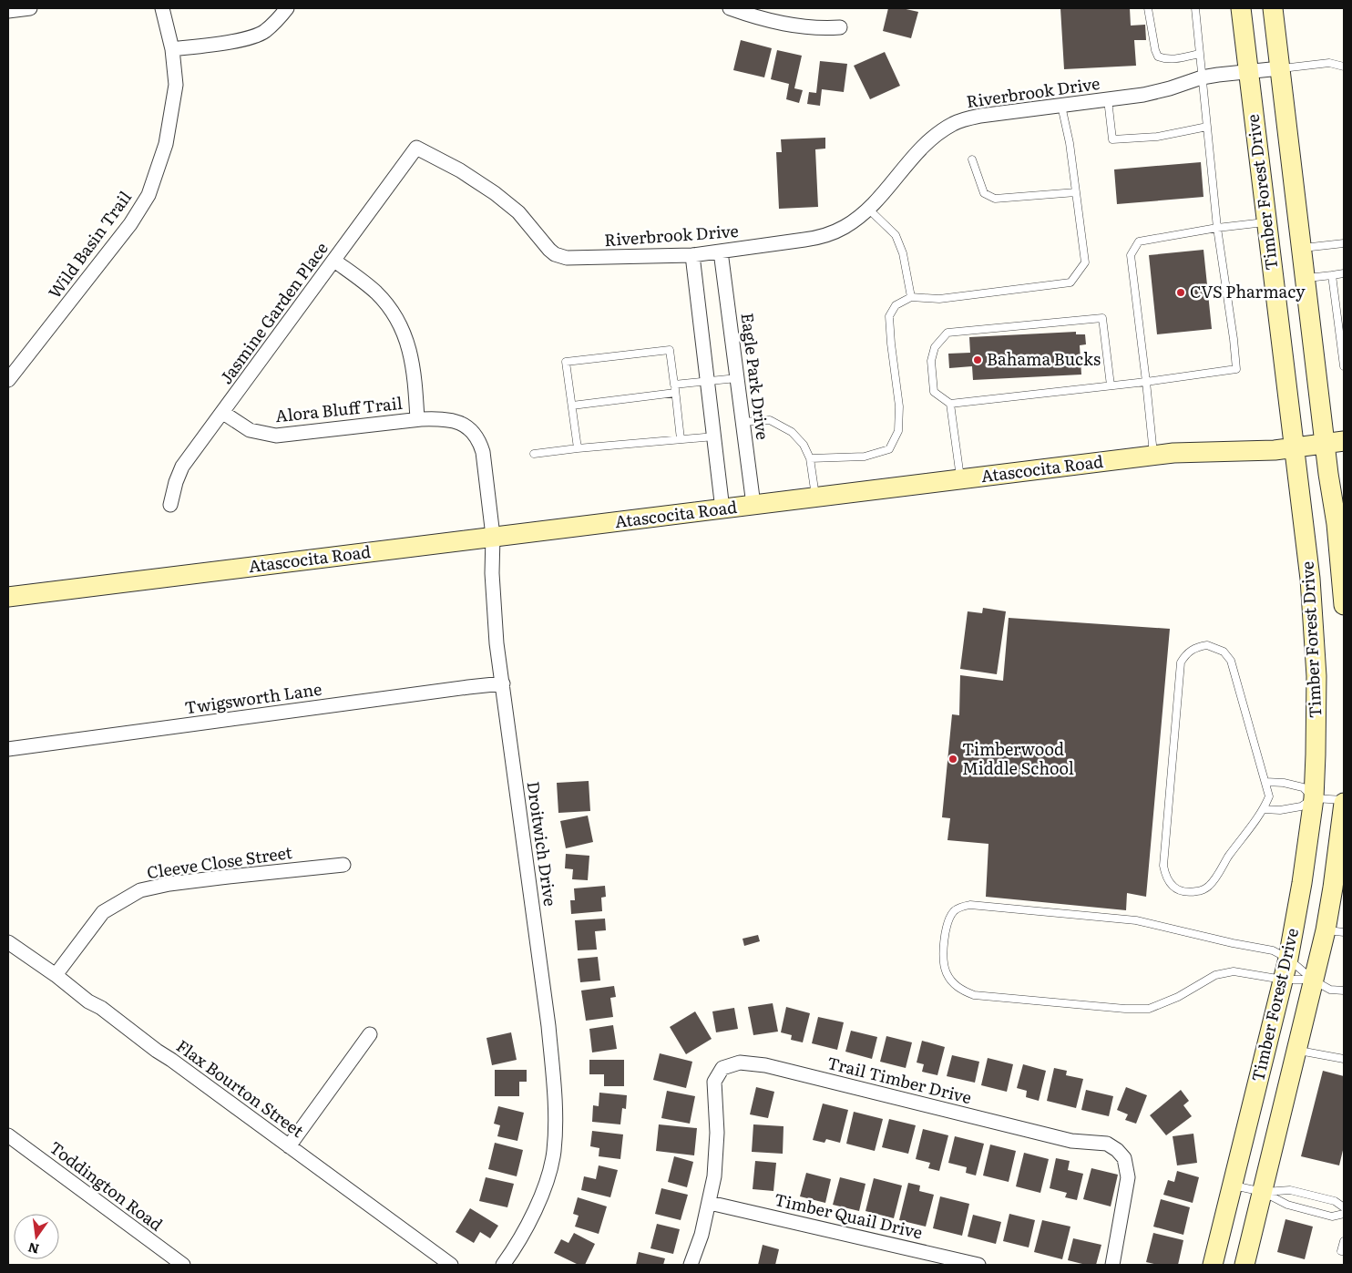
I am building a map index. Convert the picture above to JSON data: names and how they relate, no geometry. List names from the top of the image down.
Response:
{
  "streets": {
    "main road": ["Timber Forest Drive", "Atascocita Road"],
    "street": [
      "Riverbrook Drive",
      "Wild Basin Trail",
      "Jasmine Garden Place",
      "Eagle Park Drive",
      "Alora Bluff Trail",
      "Twigsworth Lane",
      "Droitwich Drive",
      "Cleeve Close Street",
      "Trail Timber Drive",
      "Flax Bourton Street",
      "Toddington Road",
      "Timber Quail Drive"
    ]
  },
  "crossings": [
    ["Riverbrook Drive", "Timber Forest Drive"],
    ["Riverbrook Drive", "Jasmine Garden Place"],
    ["Riverbrook Drive", "Eagle Park Drive"],
    ["Timber Forest Drive", "Atascocita Road"],
    ["Jasmine Garden Place", "Alora Bluff Trail"],
    ["Eagle Park Drive", "Atascocita Road"],
    ["Alora Bluff Trail", "Droitwich Drive"],
    ["Atascocita Road", "Droitwich Drive"],
    ["Twigsworth Lane", "Droitwich Drive"],
    ["Cleeve Close Street", "Flax Bourton Street"],
    ["Trail Timber Drive", "Timber Quail Drive"]
  ],
  "places": ["CVS Pharmacy", "Bahama Bucks", "Timberwood Middle School"],
  "north": "bottom"
}
